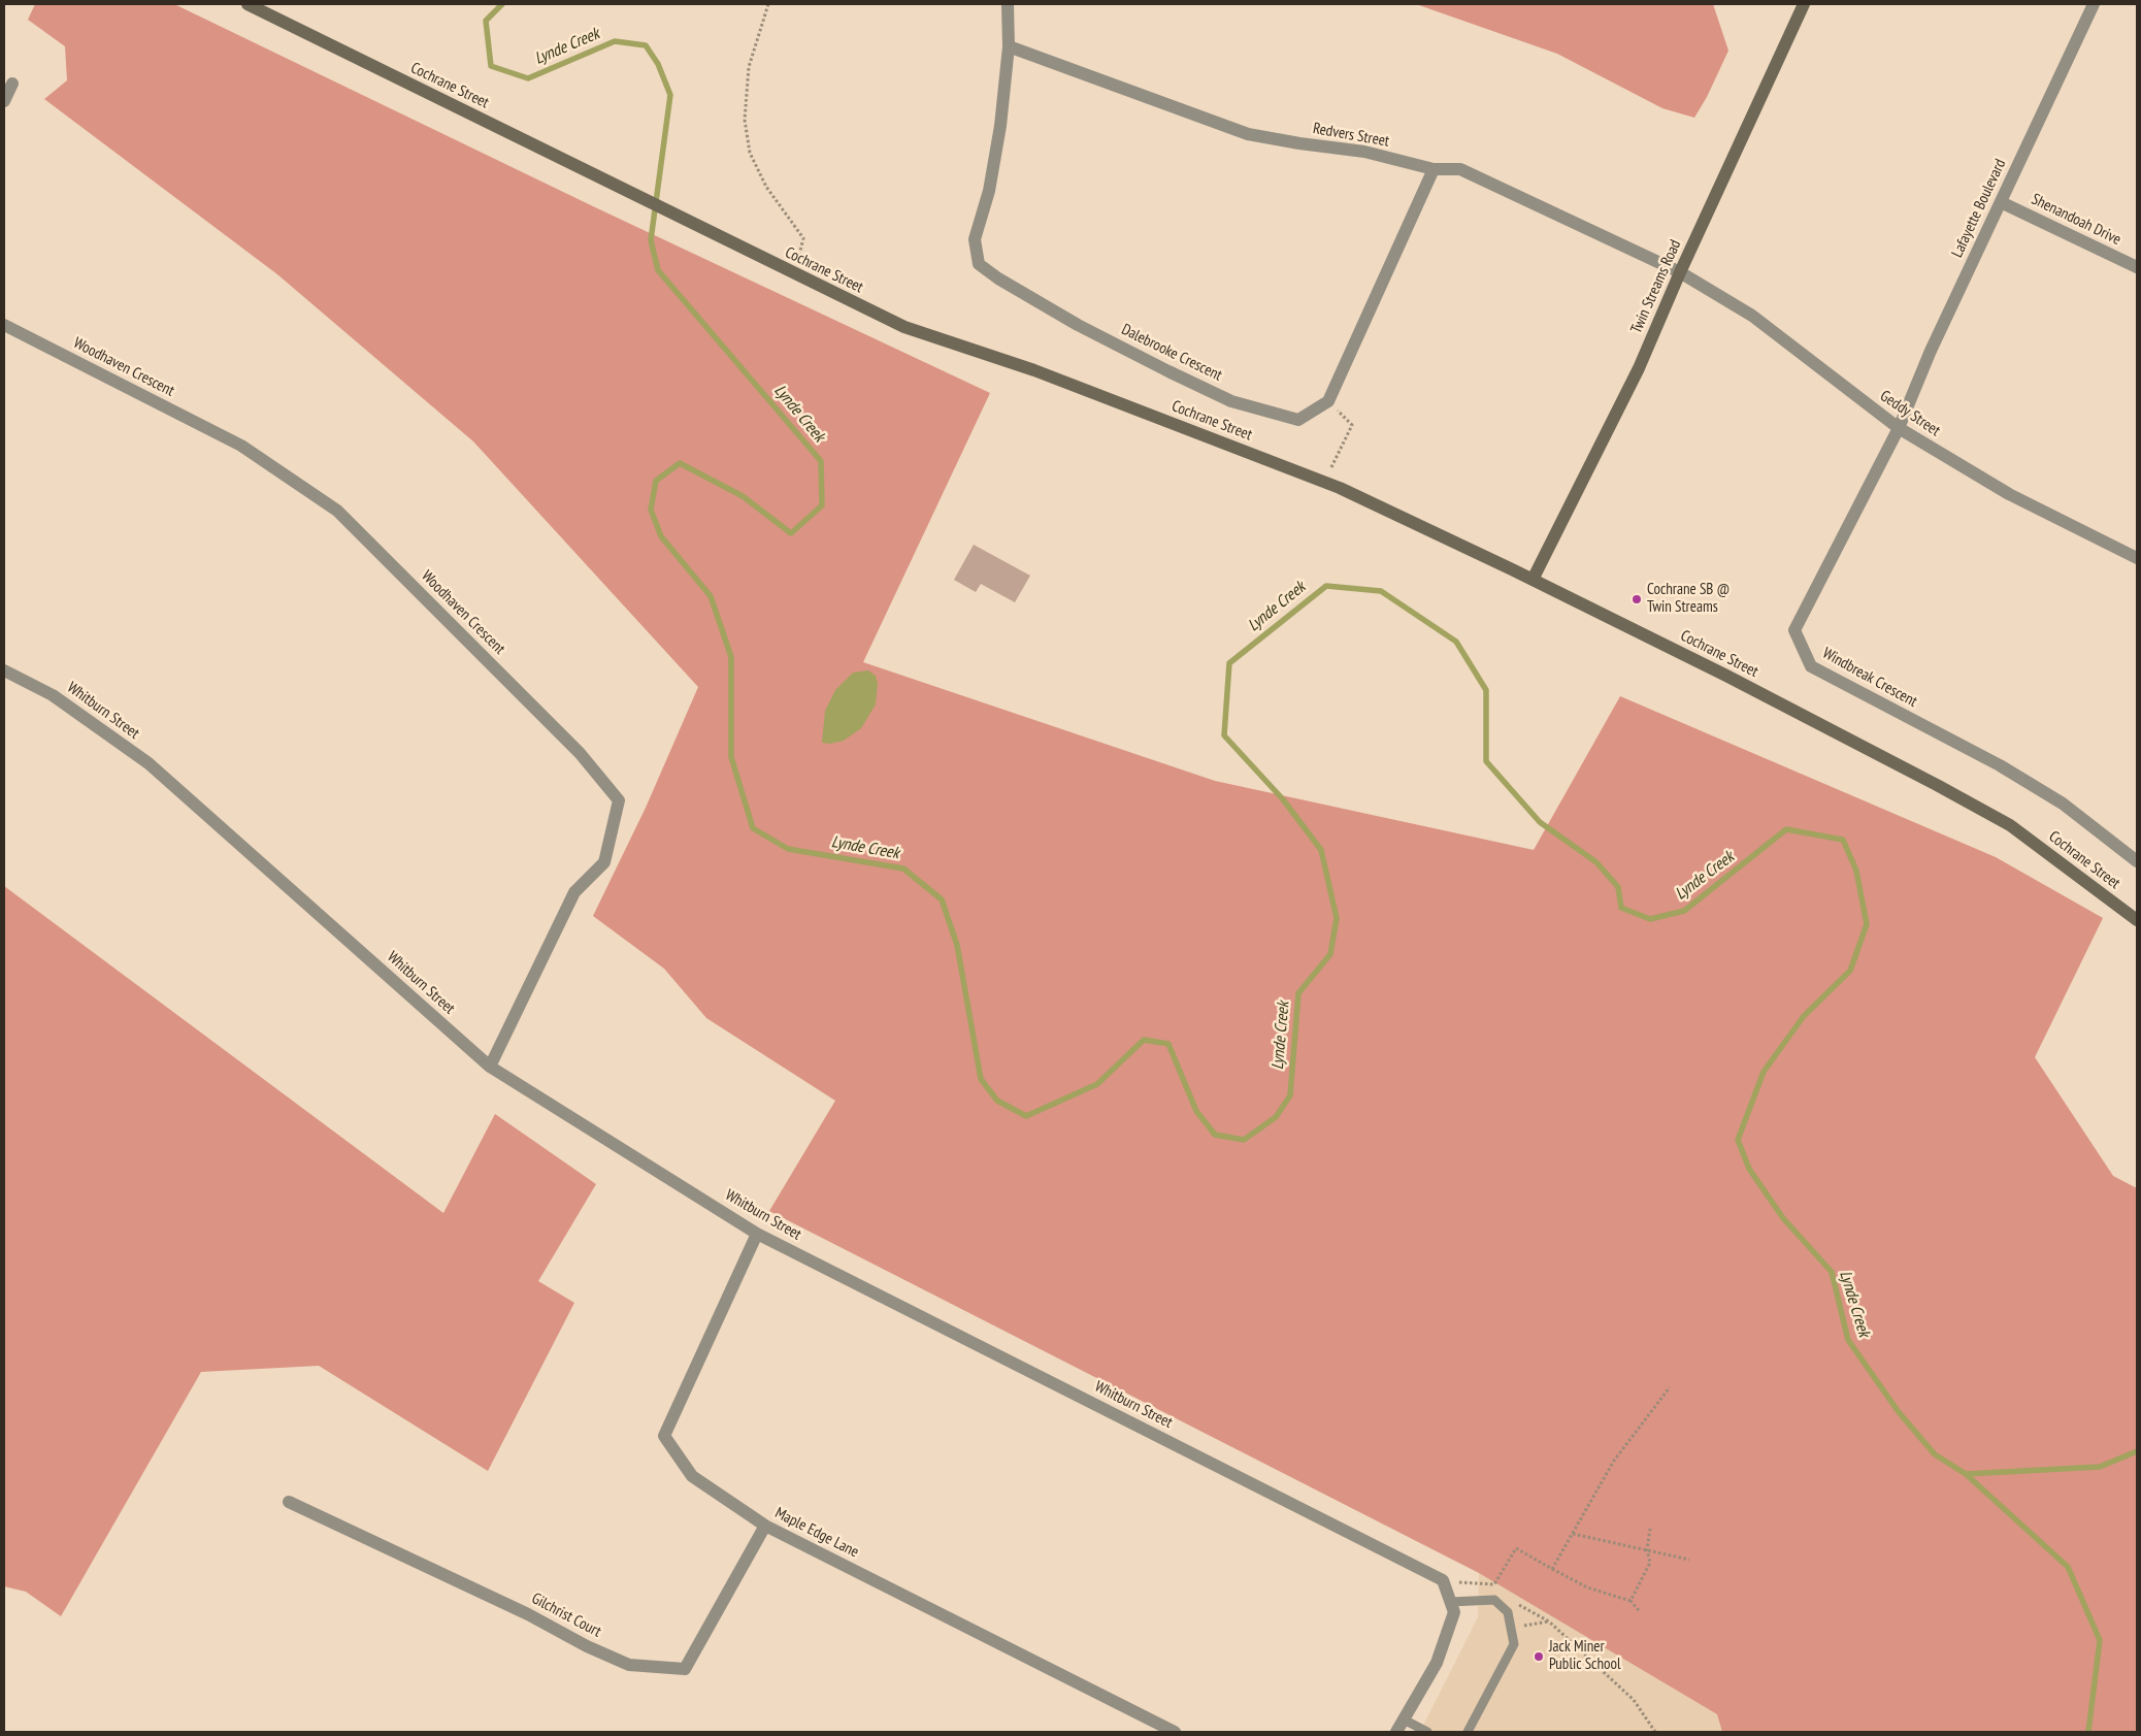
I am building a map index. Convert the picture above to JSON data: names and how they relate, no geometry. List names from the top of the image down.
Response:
{
  "streets": {
    "street": [
      "Cochrane Street",
      "Redvers Street",
      "Lafayette Boulevard",
      "Shenandoah Drive",
      "Twin Streams Road",
      "Dalebrooke Crescent",
      "Woodhaven Crescent",
      "Geddy Street",
      "Windbreak Crescent",
      "Whitburn Street",
      "Maple Edge Lane",
      "Gilchrist Court"
    ]
  },
  "crossings": [
    ["Cochrane Street", "Twin Streams Road"],
    ["Redvers Street", "Twin Streams Road"],
    ["Redvers Street", "Dalebrooke Crescent"],
    ["Redvers Street", "Geddy Street"],
    ["Lafayette Boulevard", "Shenandoah Drive"],
    ["Lafayette Boulevard", "Geddy Street"],
    ["Lafayette Boulevard", "Windbreak Crescent"],
    ["Twin Streams Road", "Geddy Street"],
    ["Woodhaven Crescent", "Whitburn Street"],
    ["Geddy Street", "Windbreak Crescent"],
    ["Whitburn Street", "Maple Edge Lane"],
    ["Maple Edge Lane", "Gilchrist Court"]
  ],
  "water": ["Lynde Creek"],
  "places": ["Cochrane SB @ Twin Streams", "Jack Miner Public School"]
}
